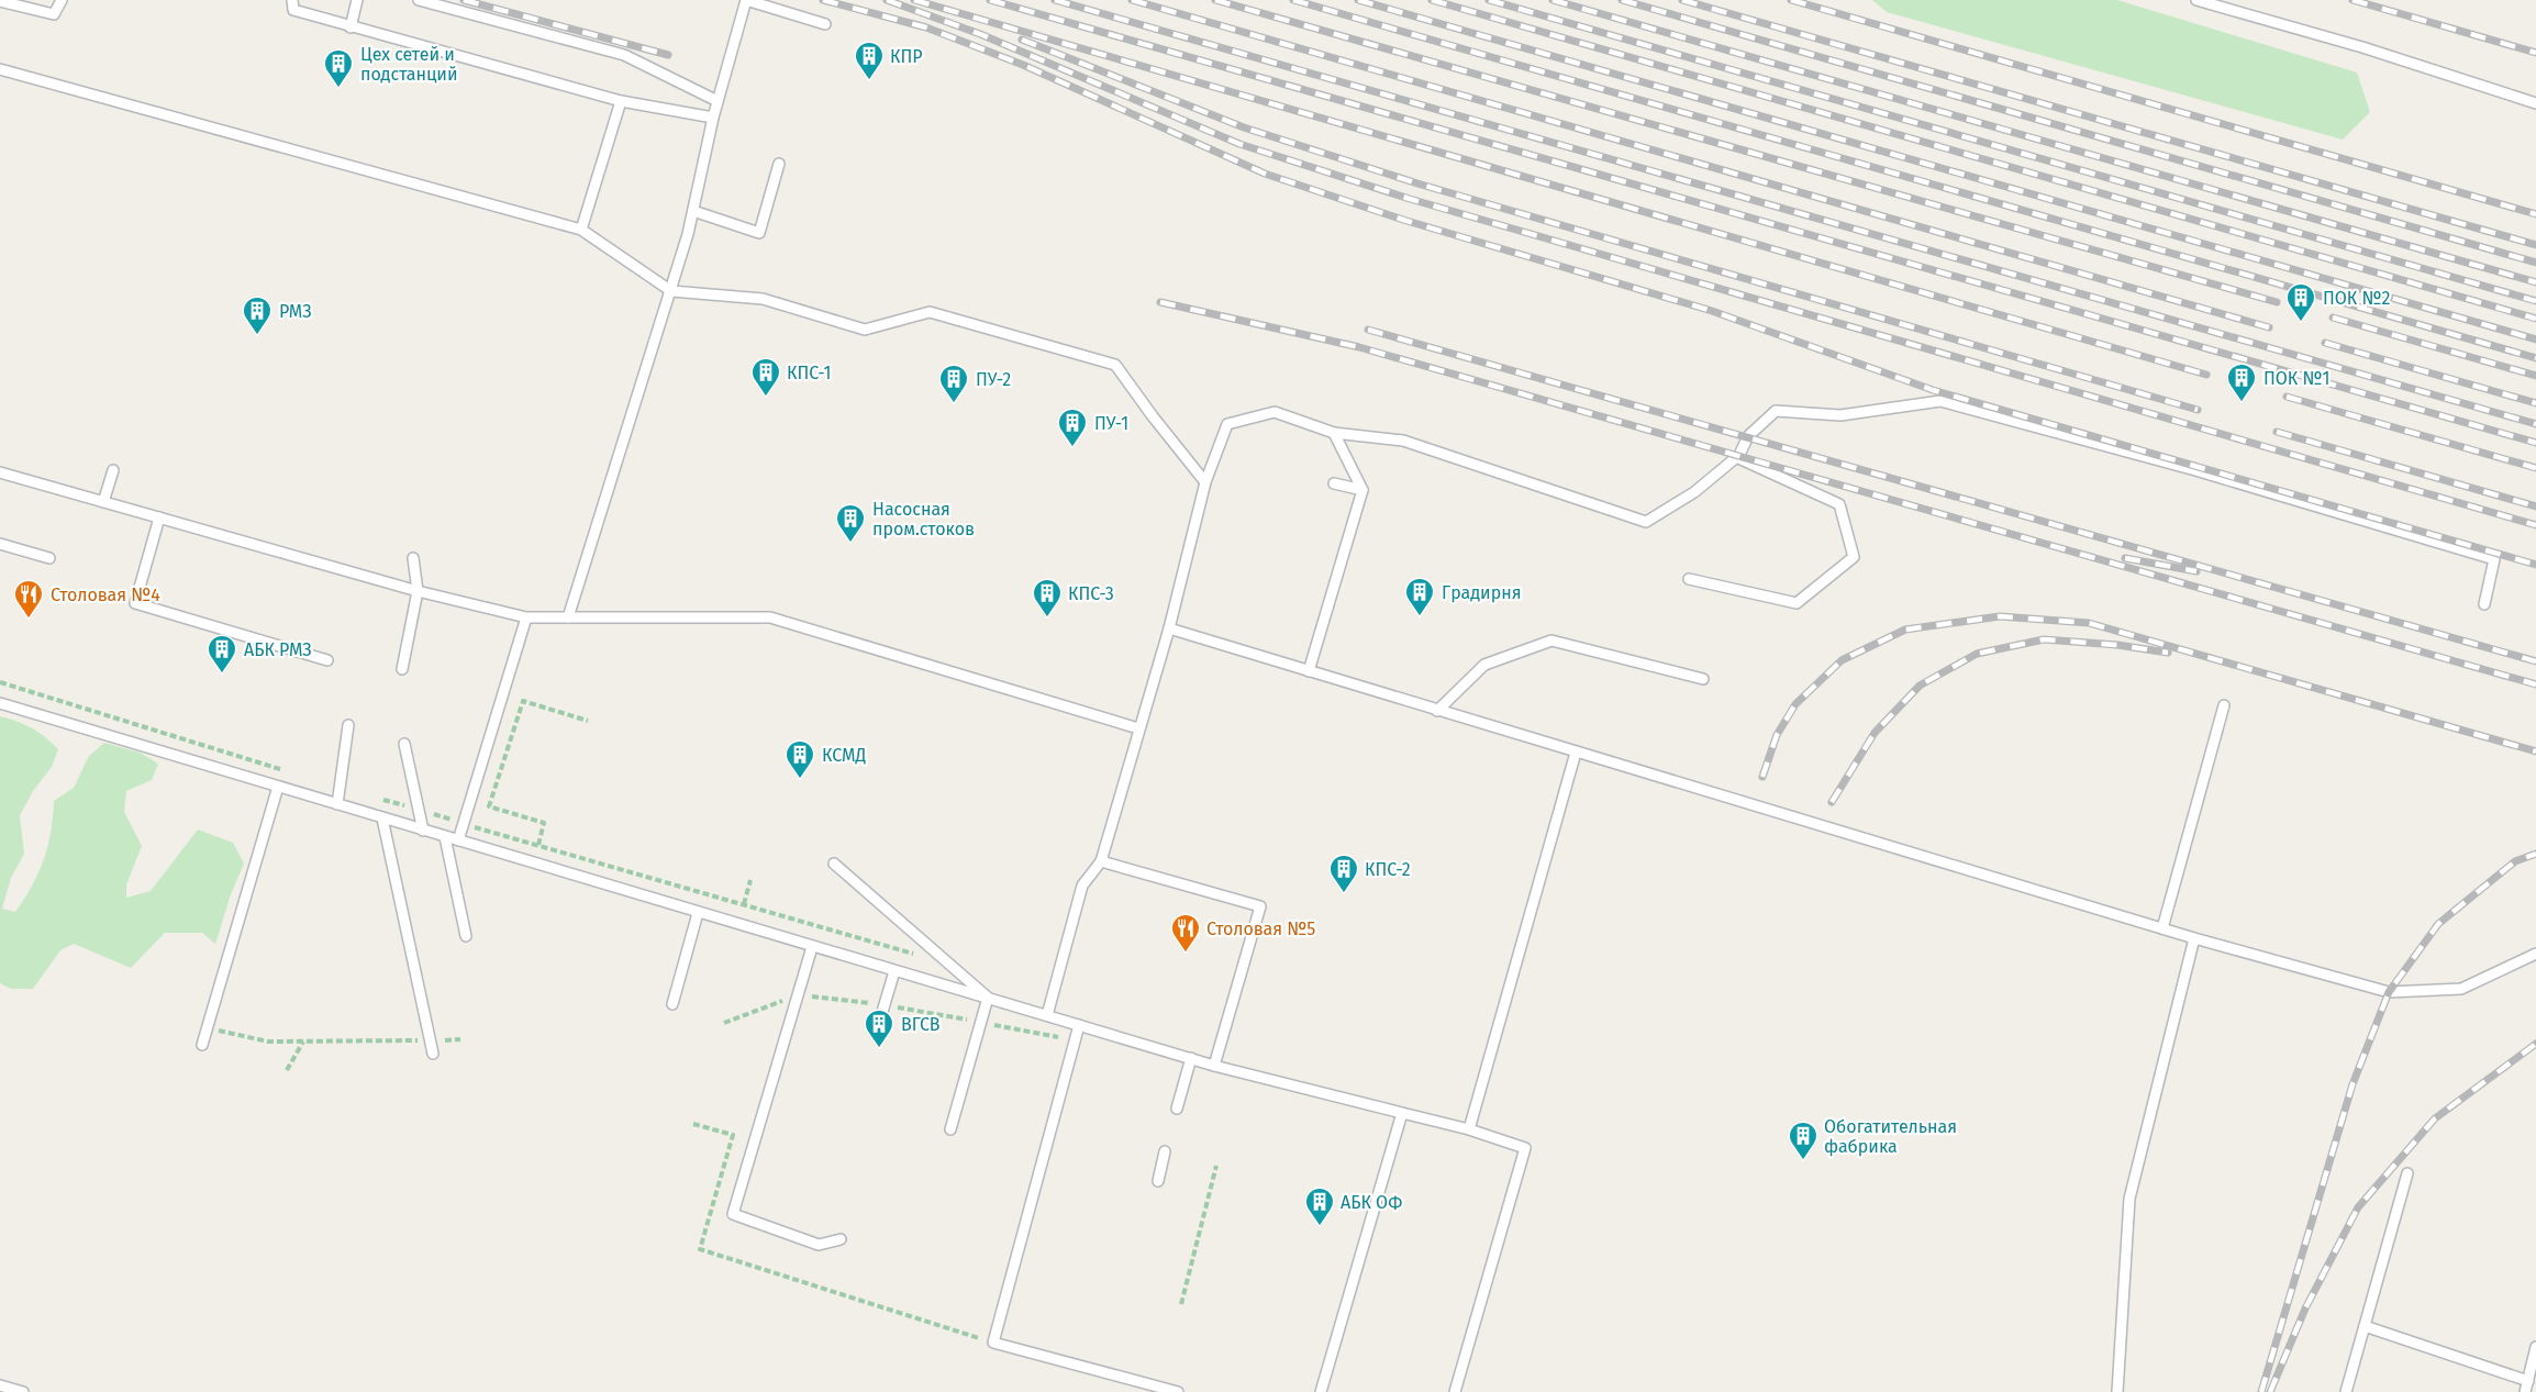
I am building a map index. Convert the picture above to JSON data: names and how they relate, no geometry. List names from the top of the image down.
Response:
{
  "places": {
    "building": [
      "КПР",
      "Цех сетей и подстанций",
      "ПОК №2",
      "РМЗ",
      "КПС-1",
      "ПОК №1",
      "ПУ-2",
      "ПУ-1",
      "Насосная пром.стоков",
      "Градирня",
      "КПС-3",
      "АБК РМЗ",
      "КСМД",
      "КПС-2",
      "ВГСВ",
      "Обогатительная фабрика",
      "АБК ОФ"
    ],
    "restaurant": ["Столовая №4", "Столовая №5"]
  }
}
